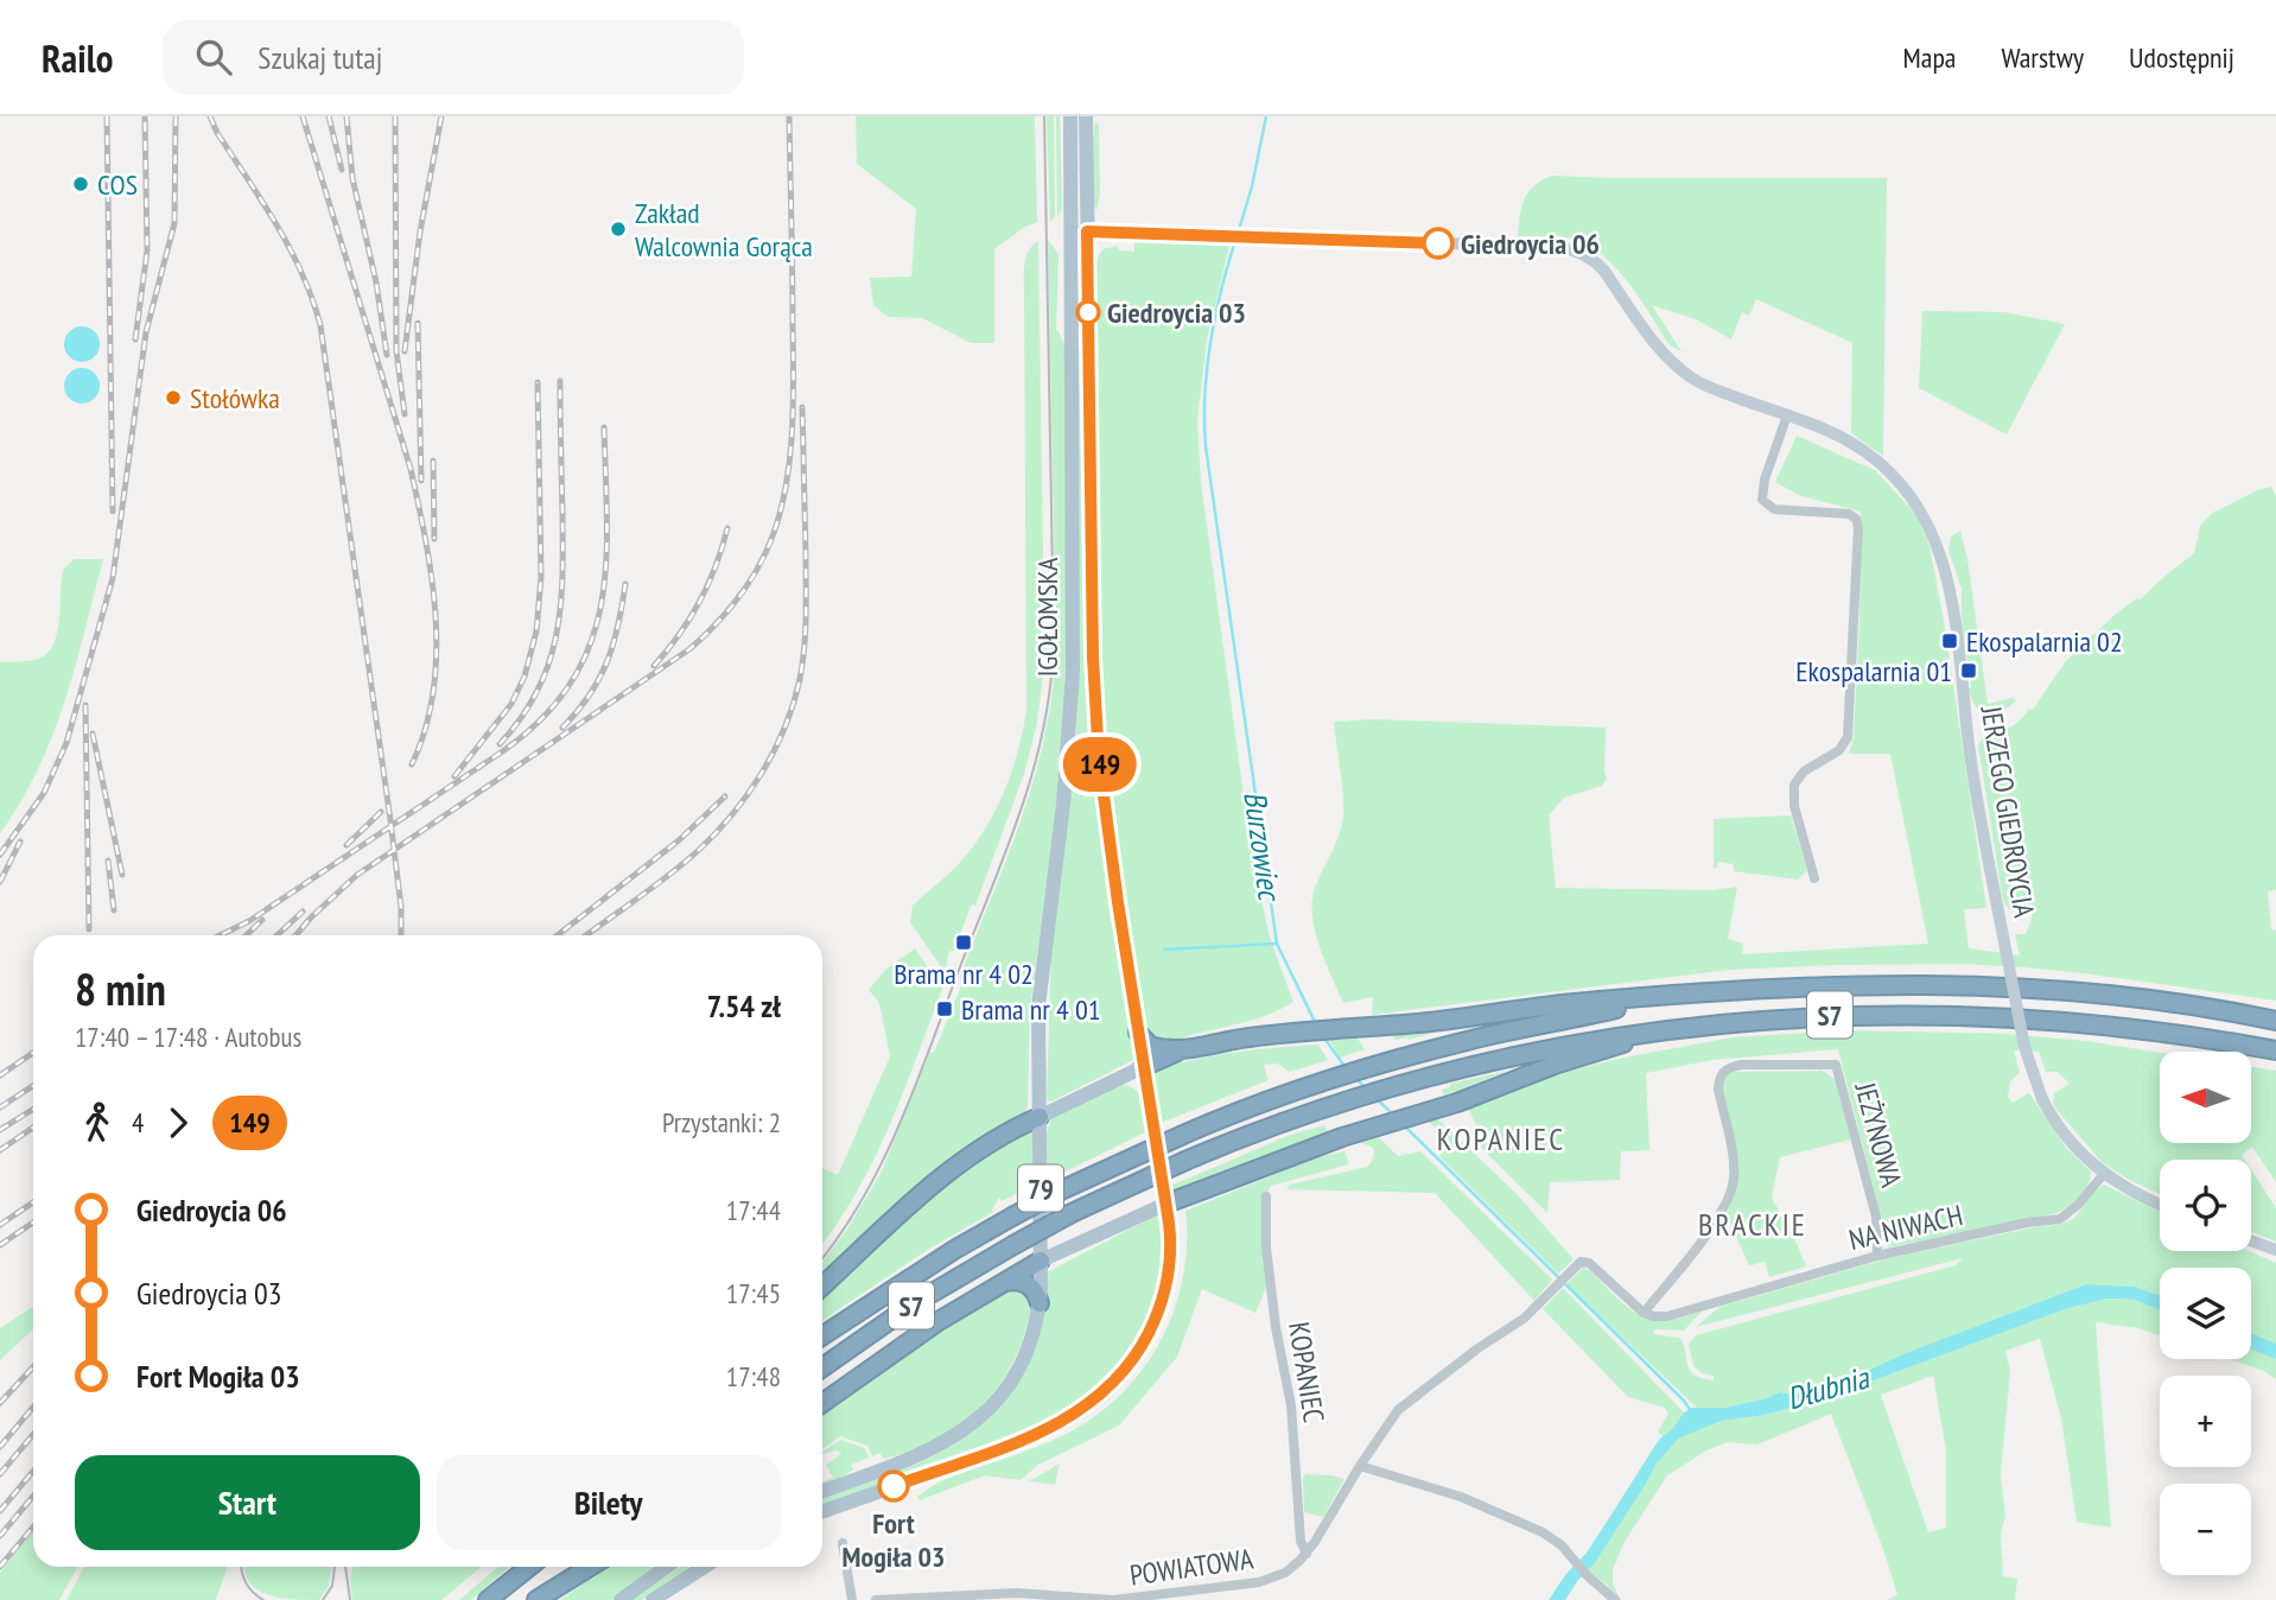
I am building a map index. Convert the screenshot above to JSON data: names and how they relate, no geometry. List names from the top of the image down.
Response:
{
  "streets": {
    "highway": ["S7"],
    "main road": ["IGOŁOMSKA", "79"],
    "street": [
      "JERZEGO GIEDROYCIA",
      "JEŻYNOWA",
      "NA NIWACH",
      "KOPANIEC",
      "POWIATOWA"
    ]
  },
  "crossings": [
    ["IGOŁOMSKA", "JERZEGO GIEDROYCIA"],
    ["IGOŁOMSKA", "79"],
    ["JERZEGO GIEDROYCIA", "NA NIWACH"],
    ["JEŻYNOWA", "NA NIWACH"],
    ["KOPANIEC", "POWIATOWA"]
  ],
  "districts": ["KOPANIEC", "BRACKIE"],
  "water": ["Burzowiec", "Dłubnia"],
  "places": {
    "other": [
      "COS",
      "Zakład Walcownia Gorąca",
      "Giedroycia 06",
      "Giedroycia 03",
      "Stołówka",
      "Fort Mogiła 03"
    ],
    "transit": [
      "Ekospalarnia 02",
      "Ekospalarnia 01",
      "Brama nr 4 02",
      "Brama nr 4 01"
    ]
  },
  "lines": ["bus line 149"],
  "north": "left",
  "page": {
    "header": "Railo",
    "search": "Szukaj tutaj",
    "nav": ["Mapa", "Warstwy", "Udostępnij"],
    "on_map": "149",
    "heading": ["8 min", "17:40 – 17:48 · Autobus", "7.54 zł"],
    "map_buttons": ["+", "−"],
    "legs": ["4", "149", "Przystanki: 2"],
    "list": [
      {
        "name": "Giedroycia 06",
        "value": "17:44"
      },
      {
        "name": "Giedroycia 03",
        "value": "17:45"
      },
      {
        "name": "Fort Mogiła 03",
        "value": "17:48"
      }
    ],
    "buttons": ["Start", "Bilety"]
  }
}
